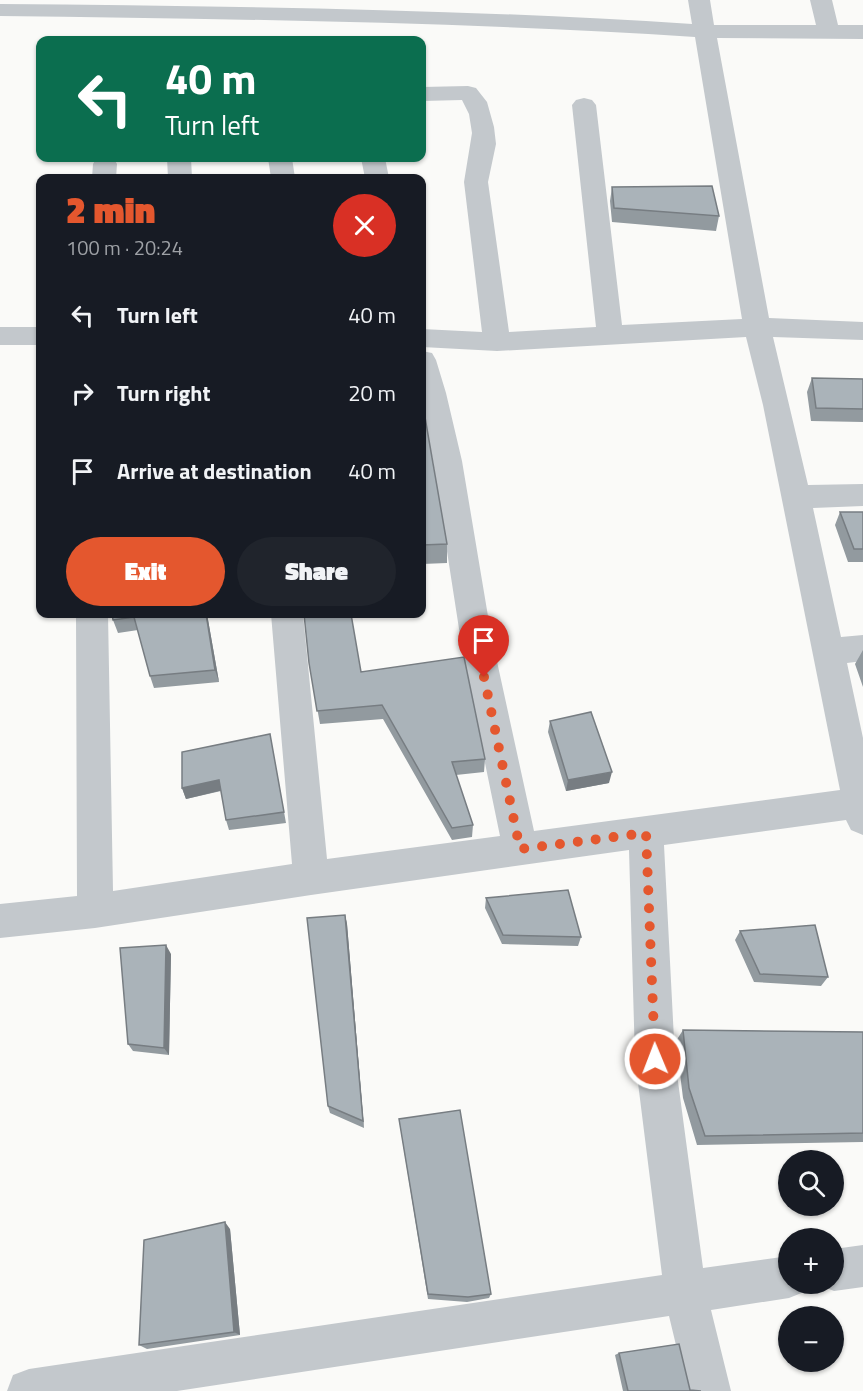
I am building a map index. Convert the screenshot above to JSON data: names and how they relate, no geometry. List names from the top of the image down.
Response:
{
  "page": {
    "turn": ["40 m", "Turn left"],
    "heading": ["2 min", "100 m · 20:24"],
    "list": [
      {
        "name": "Turn left",
        "value": "40 m"
      },
      {
        "name": "Turn right",
        "value": "20 m"
      },
      {
        "name": "Arrive at destination",
        "value": "40 m"
      }
    ],
    "buttons": ["Exit", "Share"],
    "map_buttons": ["+", "−"]
  }
}
